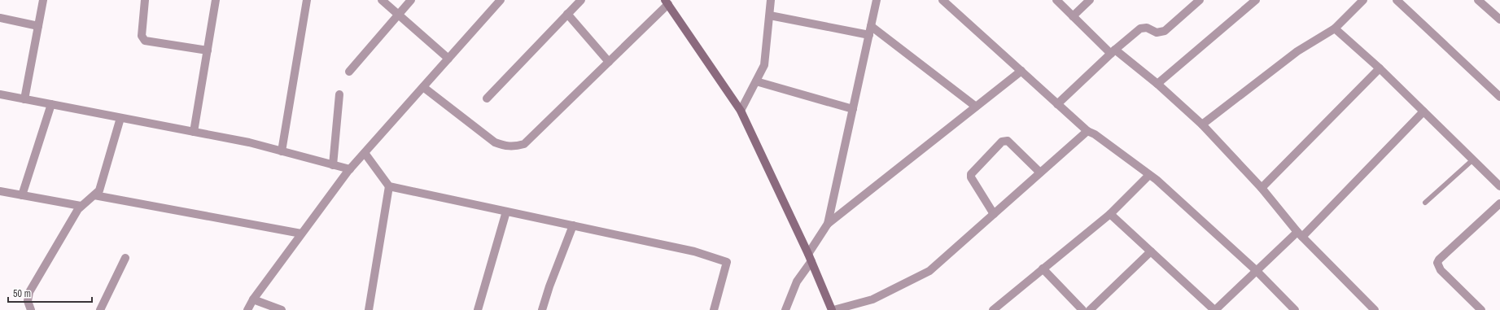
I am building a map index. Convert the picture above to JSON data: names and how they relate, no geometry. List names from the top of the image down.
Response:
{
  "scale_bar": "50 m"
}
